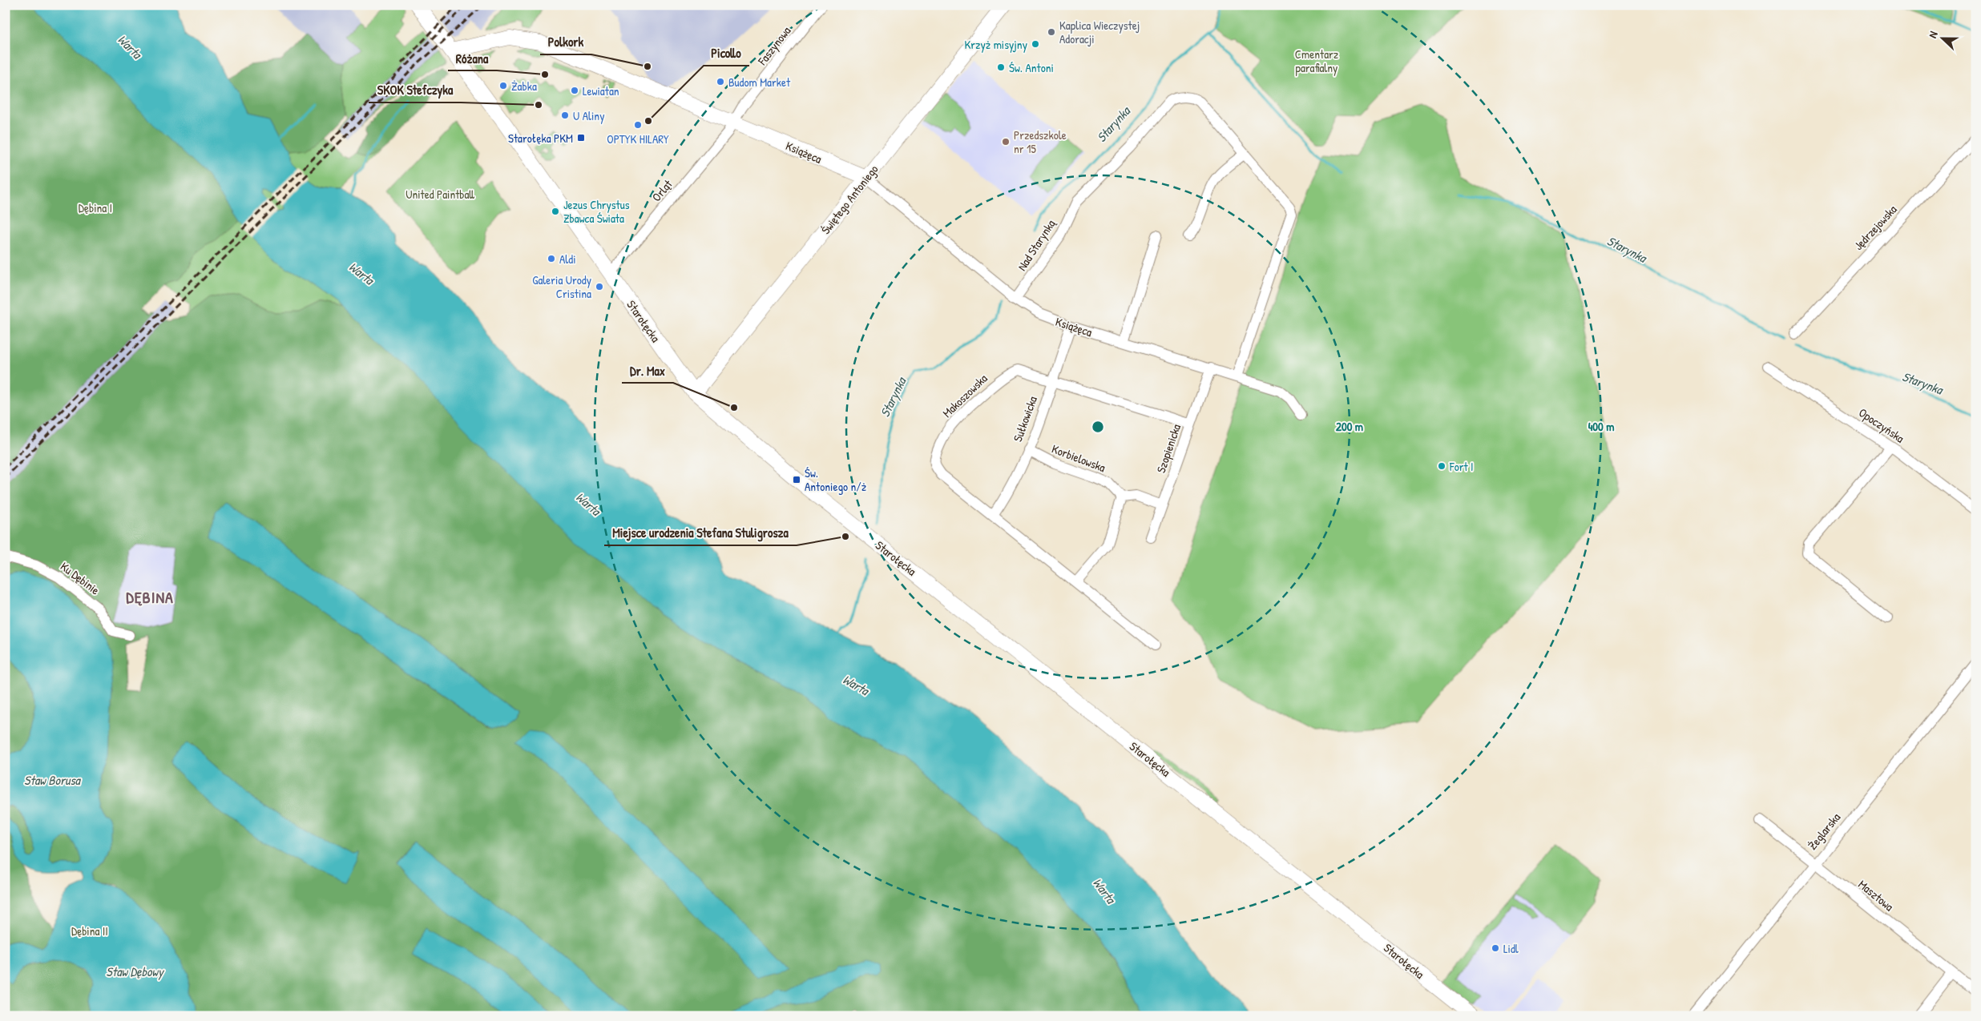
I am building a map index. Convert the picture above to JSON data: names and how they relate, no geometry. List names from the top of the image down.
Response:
{
  "streets": {
    "street": [
      "Faszynowa",
      "Książęca",
      "Orląt",
      "Świętego Antoniego",
      "Jędrzejowska",
      "Nad Starynką",
      "Starołęcka",
      "Makoszowska",
      "Sułkowicka",
      "Opoczyńska",
      "Szopienicka",
      "Korbielowska",
      "Ku Dębinie",
      "Żeglarska",
      "Masztowa"
    ]
  },
  "crossings": [
    ["Faszynowa", "Książęca"],
    ["Faszynowa", "Orląt"],
    ["Książęca", "Orląt"],
    ["Książęca", "Świętego Antoniego"],
    ["Książęca", "Nad Starynką"],
    ["Książęca", "Starołęcka"],
    ["Książęca", "Sułkowicka"],
    ["Książęca", "Szopienicka"],
    ["Orląt", "Starołęcka"],
    ["Świętego Antoniego", "Starołęcka"],
    ["Makoszowska", "Sułkowicka"],
    ["Makoszowska", "Szopienicka"],
    ["Sułkowicka", "Korbielowska"],
    ["Żeglarska", "Masztowa"]
  ],
  "districts": ["DĘBINA"],
  "water": [
    "Warta",
    "Starynka",
    "Staw Borusa",
    "Staw Dębowy"
  ],
  "parks": [
    "Cmentarz parafialny",
    "United Paintball",
    "Dębina I",
    "Dębina II"
  ],
  "places": {
    "other": [
      "Kaplica Wieczystej Adoracji",
      "Krzyż misyjny",
      "Polkork",
      "Św. Antoni",
      "Różana",
      "Budom Market",
      "Żabka",
      "Lewiatan",
      "SKOK Stefczyka",
      "U Aliny",
      "Picollo",
      "OPTYK HILARY",
      "Przedszkole nr 15",
      "Jezus Chrystus Zbawca Świata",
      "Aldi",
      "Galeria Urody Cristina",
      "Dr. Max",
      "Fort I",
      "Miejsce urodzenia Stefana Stuligrosza",
      "Lidl"
    ],
    "transit": ["Starołęka PKM", "Św. Antoniego n/ż"]
  },
  "north": "left",
  "rings": ["200 m", "400 m"]
}
